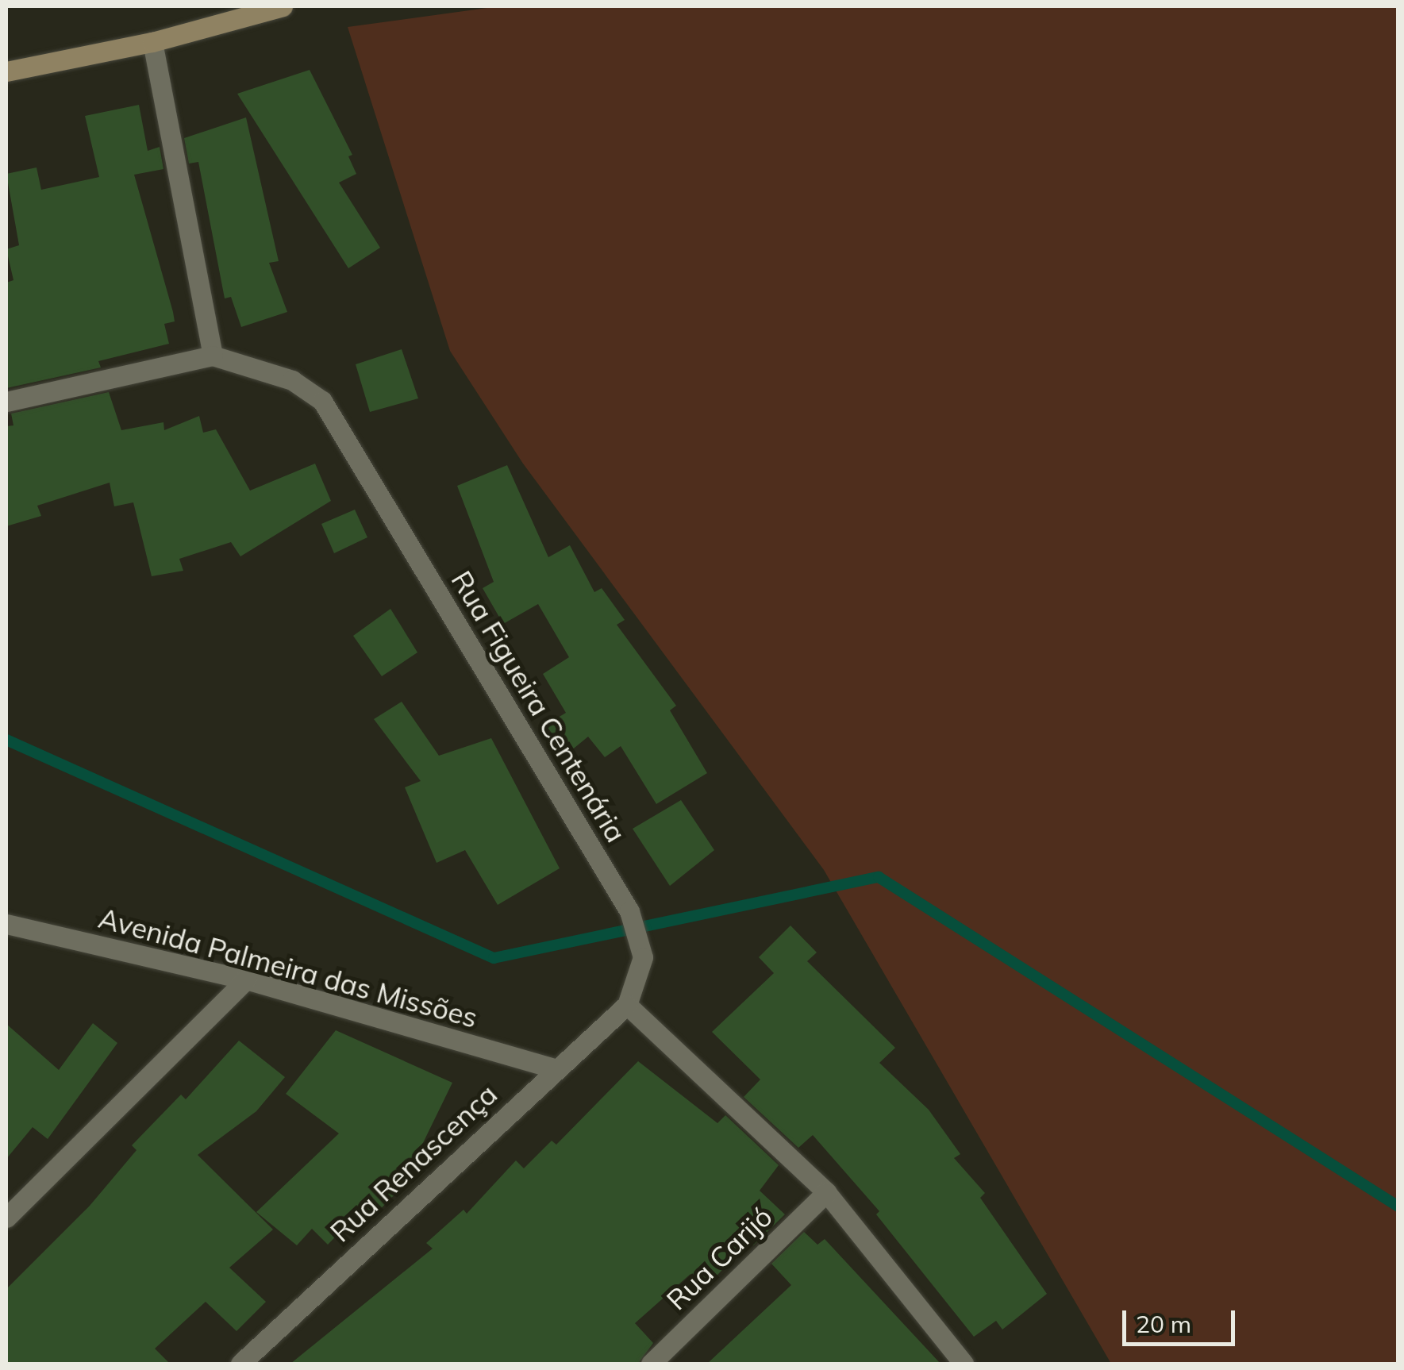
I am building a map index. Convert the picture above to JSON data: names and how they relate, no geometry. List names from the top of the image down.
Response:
{
  "streets": {
    "street": [
      "Rua Figueira Centenária",
      "Avenida Palmeira das Missões",
      "Rua Renascença",
      "Rua Carijó"
    ]
  },
  "crossings": [
    ["Rua Figueira Centenária", "Rua Renascença"],
    ["Avenida Palmeira das Missões", "Rua Renascença"]
  ],
  "scale_bar": "20 m"
}
